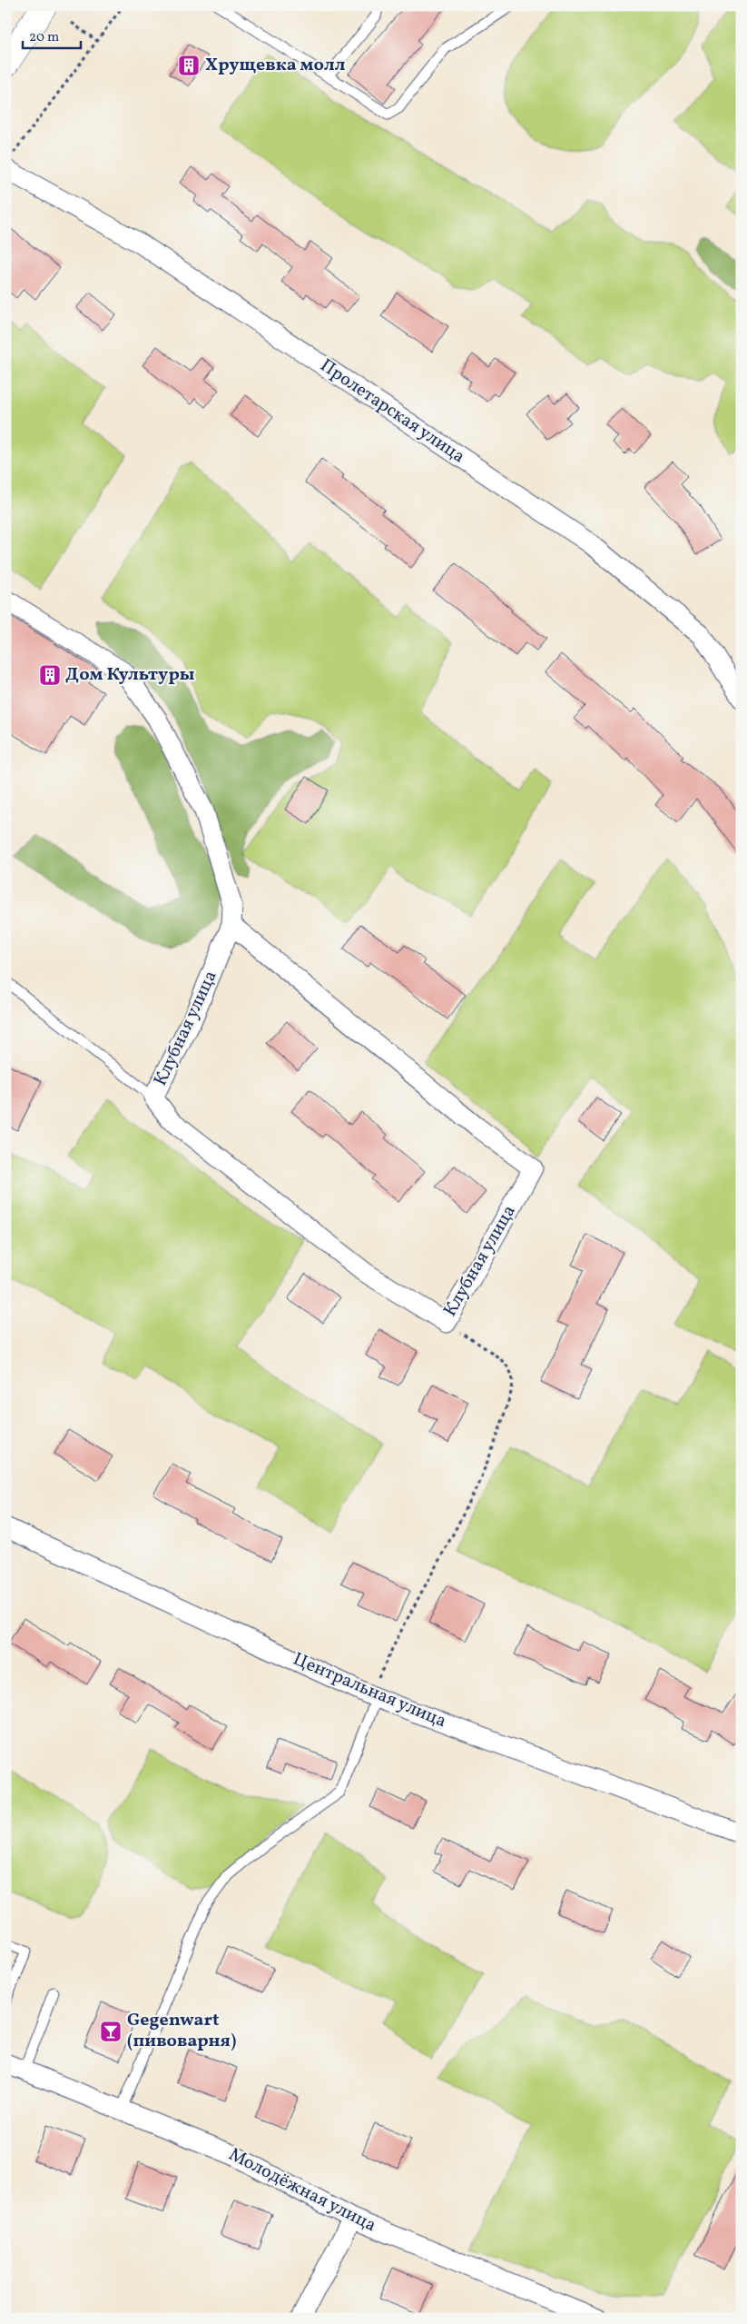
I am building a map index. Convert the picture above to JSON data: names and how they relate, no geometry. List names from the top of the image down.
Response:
{
  "streets": {
    "street": [
      "Пролетарская улица",
      "Клубная улица",
      "Центральная улица",
      "Молодёжная улица"
    ]
  },
  "places": {
    "building": ["Хрущевка молл", "Дом Культуры"],
    "bar": ["Gegenwart (пивоварня)"]
  },
  "scale_bar": "20 m"
}
